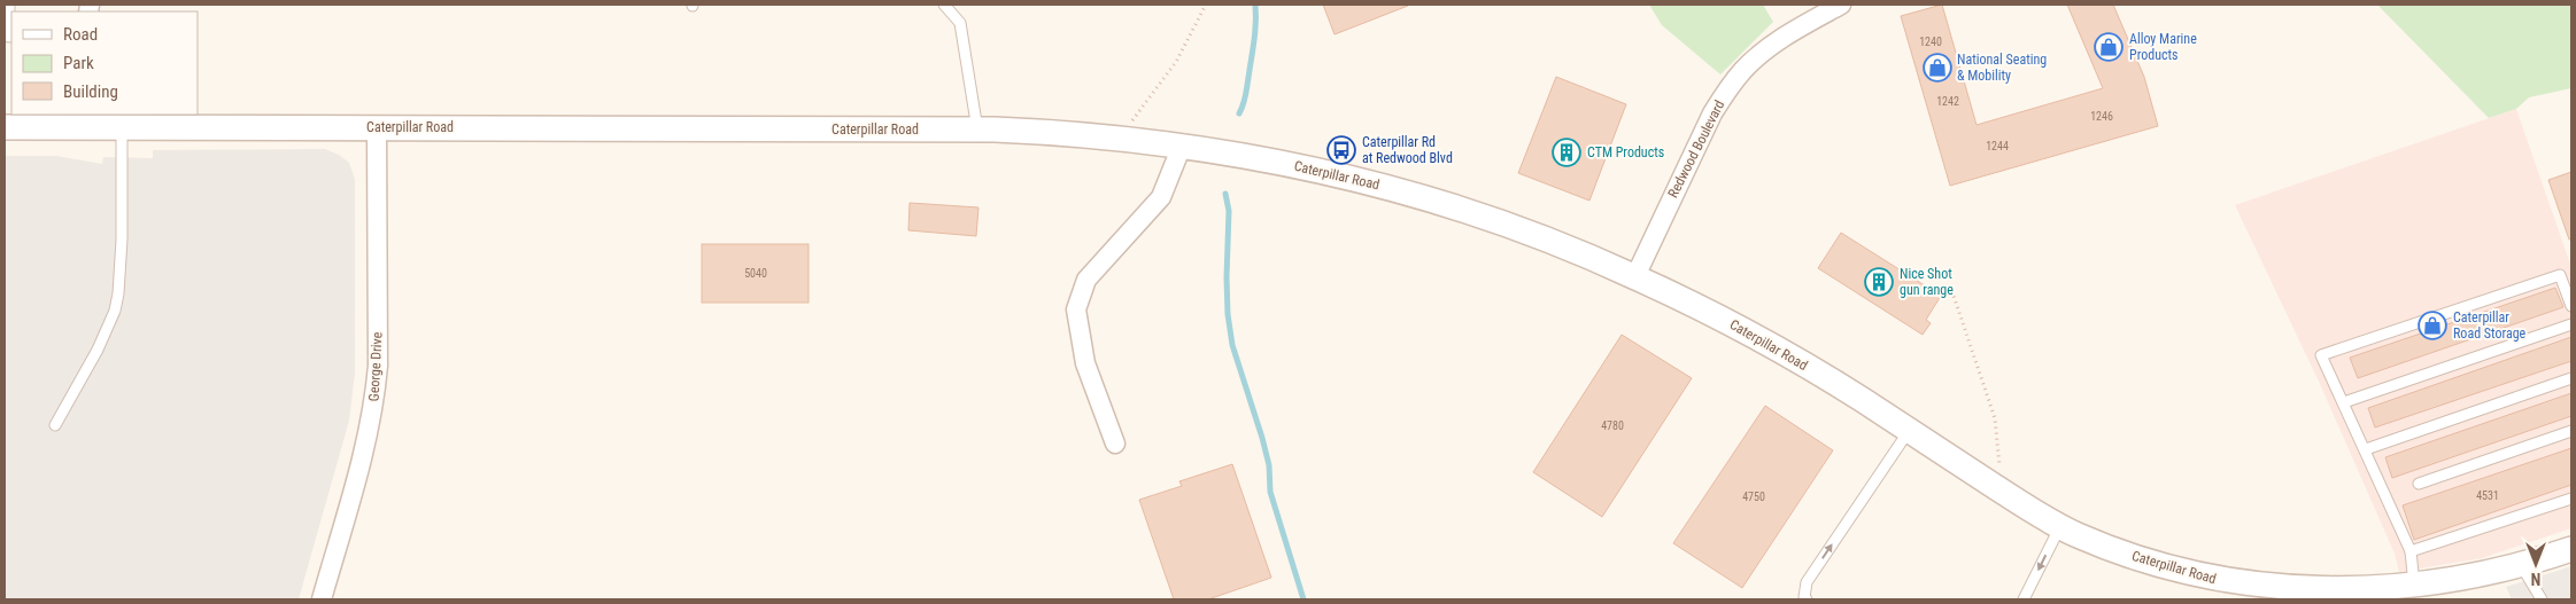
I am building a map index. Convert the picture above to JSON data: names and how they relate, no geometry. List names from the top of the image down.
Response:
{
  "streets": {
    "street": ["Caterpillar Road", "Redwood Boulevard", "George Drive"]
  },
  "crossings": [
    ["Caterpillar Road", "Redwood Boulevard"],
    ["Caterpillar Road", "George Drive"]
  ],
  "places": {
    "shop": ["Alloy Marine Products", "National Seating & Mobility", "Caterpillar Road Storage"],
    "bus stop": ["Caterpillar Rd at Redwood Blvd"],
    "building": ["CTM Products", "Nice Shot gun range"]
  },
  "house_numbers": [
    "1240",
    "1242",
    "1246",
    "1244",
    "5040",
    "4780",
    "4531",
    "4750"
  ],
  "legend": ["Road", "Park", "Building"],
  "north": "bottom"
}
